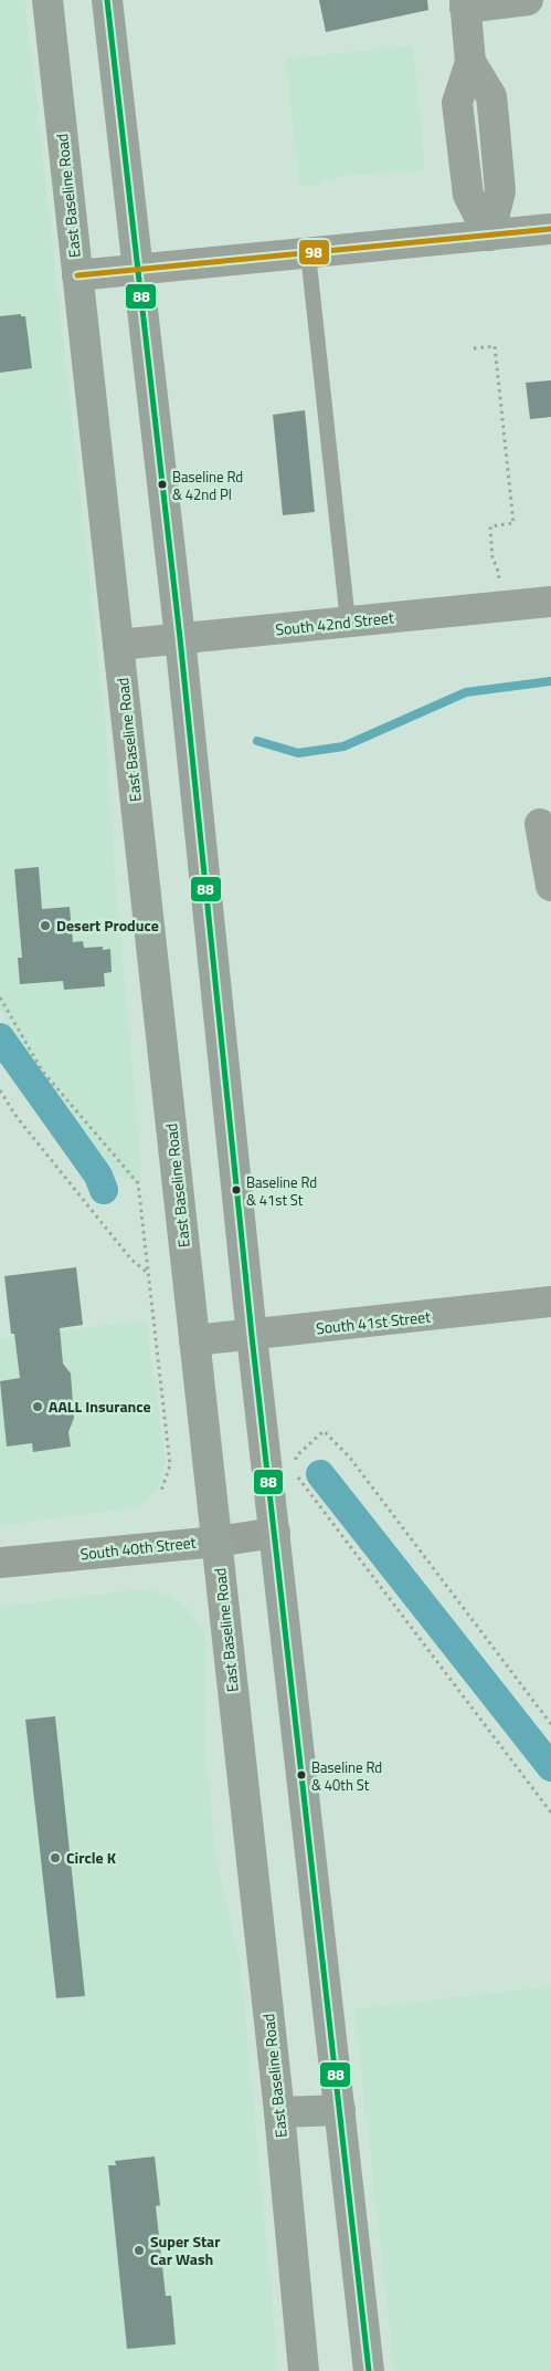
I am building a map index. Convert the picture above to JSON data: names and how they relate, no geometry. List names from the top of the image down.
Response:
{
  "streets": {
    "main road": ["East Baseline Road", "South 40th Street"],
    "street": ["South 42nd Street", "South 41st Street"]
  },
  "crossings": [
    ["East Baseline Road", "South 42nd Street"],
    ["East Baseline Road", "South 41st Street"],
    ["East Baseline Road", "South 40th Street"]
  ],
  "places": [
    "Baseline Rd & 42nd Pl",
    "Desert Produce",
    "Baseline Rd & 41st St",
    "AALL Insurance",
    "Baseline Rd & 40th St",
    "Circle K",
    "Super Star Car Wash"
  ],
  "lines": ["transit line 88", "transit line 98"]
}
